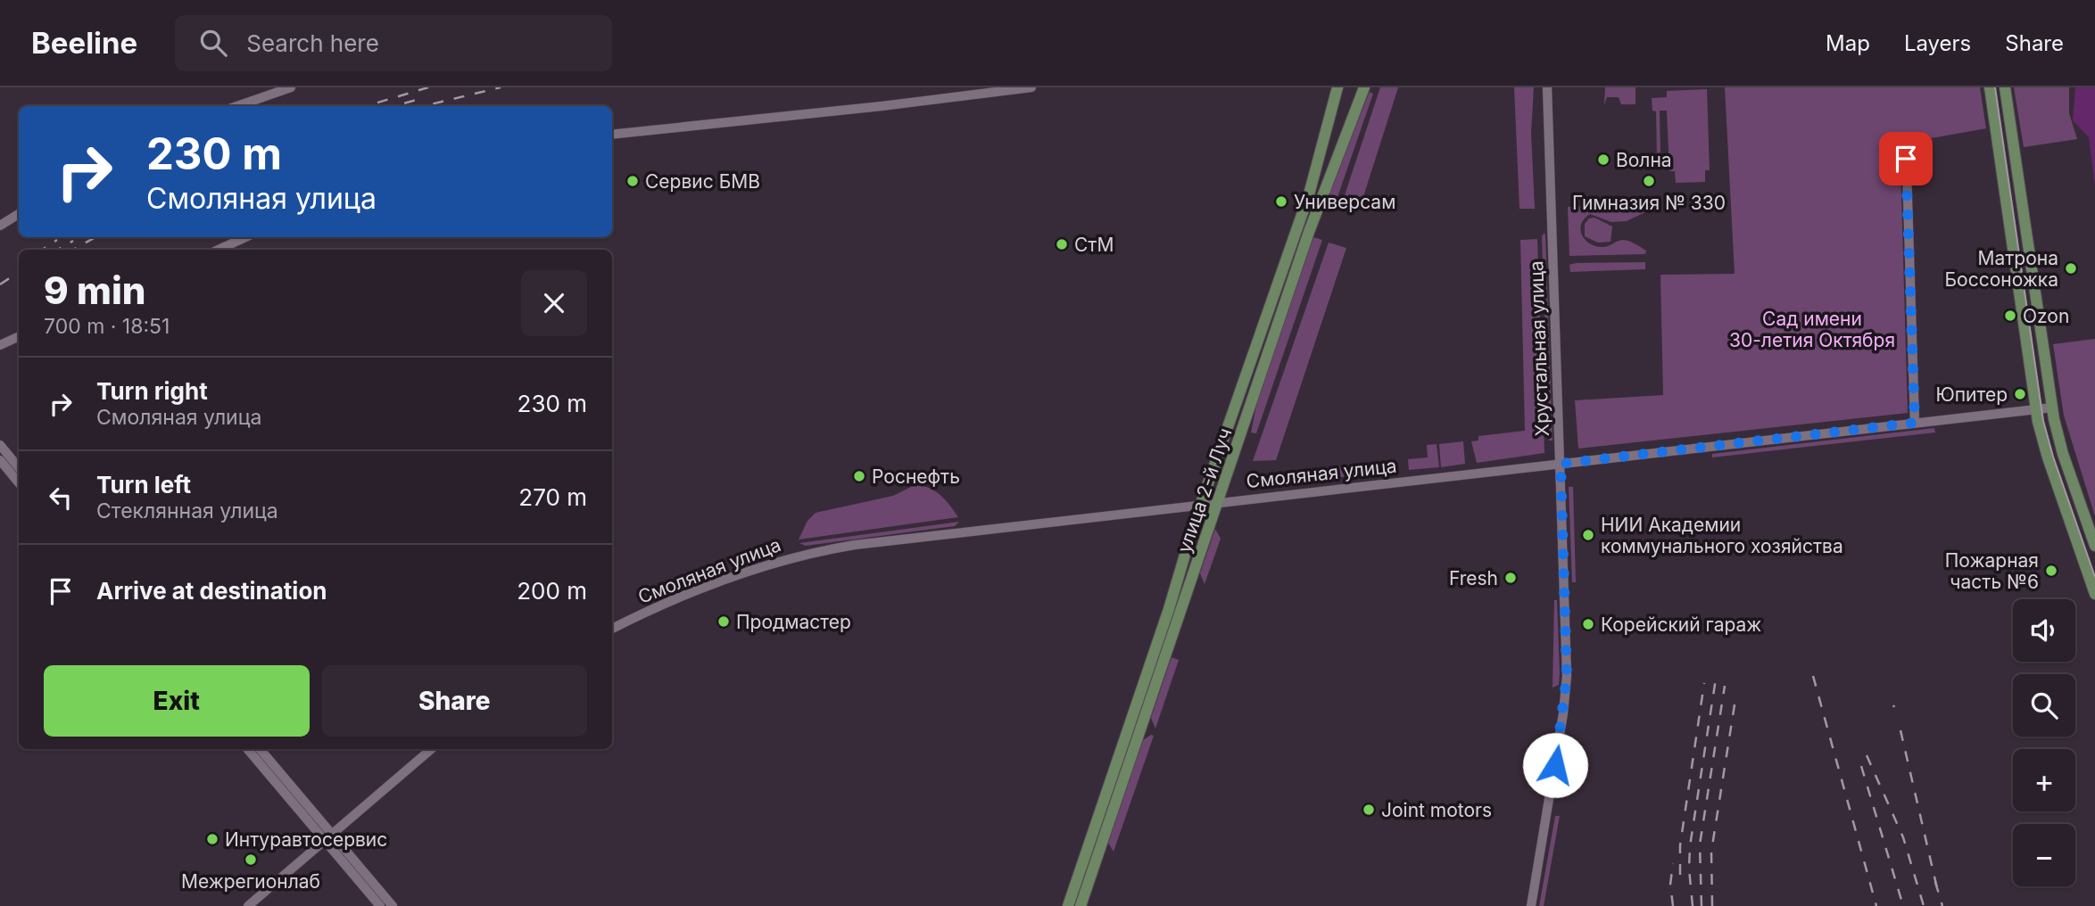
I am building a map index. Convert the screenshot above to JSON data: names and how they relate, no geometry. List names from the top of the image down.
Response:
{
  "streets": {
    "main road": ["улица 2-й Луч"],
    "street": ["Хрустальная улица", "Смоляная улица"]
  },
  "crossings": [
    ["Хрустальная улица", "Смоляная улица"],
    ["Смоляная улица", "улица 2-й Луч"]
  ],
  "parks": ["Сад имени 30-летия Октября"],
  "places": [
    "Волна",
    "Сервис БМВ",
    "Гимназия № 330",
    "Универсам",
    "СтМ",
    "Матрона Боссоножка",
    "Ozon",
    "Юпитер",
    "Роснефть",
    "НИИ Академии коммунального хозяйства",
    "Пожарная часть №6",
    "Fresh",
    "Продмастер",
    "Корейский гараж",
    "Joint motors",
    "Интуравтосервис",
    "Межрегионлаб"
  ],
  "page": {
    "header": "Beeline",
    "search": "Search here",
    "nav": ["Map", "Layers", "Share"],
    "turn": ["230 m", "Смоляная улица"],
    "heading": ["9 min", "700 m · 18:51"],
    "list": [
      {
        "name": "Turn right",
        "note": "Смоляная улица",
        "value": "230 m"
      },
      {
        "name": "Turn left",
        "note": "Стеклянная улица",
        "value": "270 m"
      },
      {
        "name": "Arrive at destination",
        "value": "200 m"
      }
    ],
    "map_buttons": ["+", "−"],
    "buttons": ["Exit", "Share"]
  }
}
